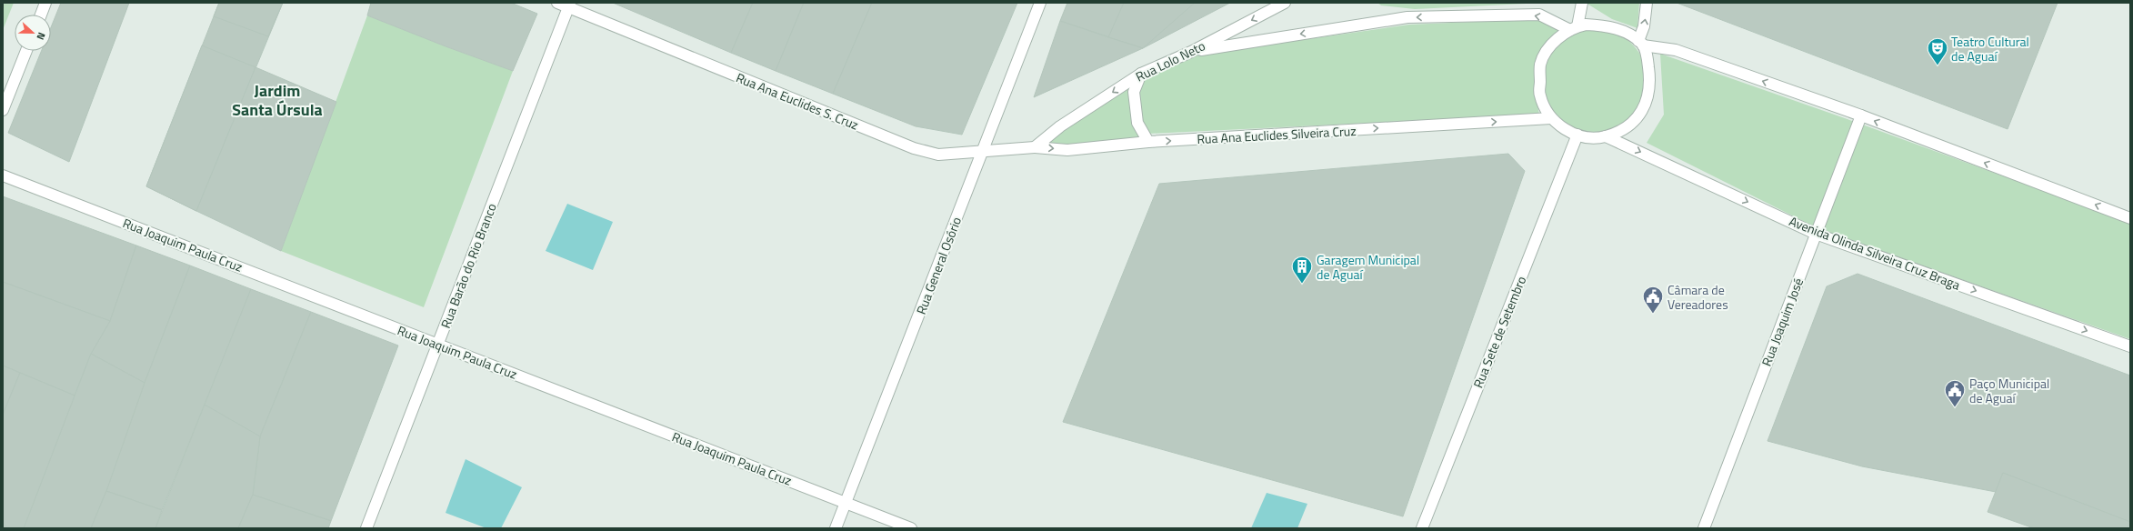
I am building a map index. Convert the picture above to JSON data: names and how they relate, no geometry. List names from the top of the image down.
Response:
{
  "streets": {
    "street": [
      "Rua Lolo Neto",
      "Rua Ana Euclides S. Cruz",
      "Rua Ana Euclides Silveira Cruz",
      "Rua Joaquim Paula Cruz",
      "Avenida Olinda Silveira Cruz Braga",
      "Rua Barão do Rio Branco",
      "Rua General Osório",
      "Rua Joaquim José",
      "Rua Sete de Setembro"
    ]
  },
  "crossings": [
    ["Rua Lolo Neto", "Rua Ana Euclides S. Cruz"],
    ["Rua Lolo Neto", "Rua Ana Euclides Silveira Cruz"],
    ["Rua Ana Euclides S. Cruz", "Rua Ana Euclides Silveira Cruz"],
    ["Rua Ana Euclides S. Cruz", "Rua Barão do Rio Branco"],
    ["Rua Ana Euclides S. Cruz", "Rua General Osório"],
    ["Rua Ana Euclides Silveira Cruz", "Avenida Olinda Silveira Cruz Braga"],
    ["Rua Ana Euclides Silveira Cruz", "Rua Sete de Setembro"],
    ["Rua Joaquim Paula Cruz", "Rua Barão do Rio Branco"],
    ["Rua Joaquim Paula Cruz", "Rua General Osório"],
    ["Avenida Olinda Silveira Cruz Braga", "Rua Joaquim José"],
    ["Avenida Olinda Silveira Cruz Braga", "Rua Sete de Setembro"]
  ],
  "one_way": ["Rua Lolo Neto", "Rua Ana Euclides Silveira Cruz", "Avenida Olinda Silveira Cruz Braga"],
  "districts": ["Jardim Santa Úrsula"],
  "places": {
    "theatre": ["Teatro Cultural de Aguaí"],
    "building": ["Garagem Municipal de Aguaí"],
    "public building": ["Câmara de Vereadores", "Paço Municipal de Aguaí"]
  },
  "north": "right"
}
